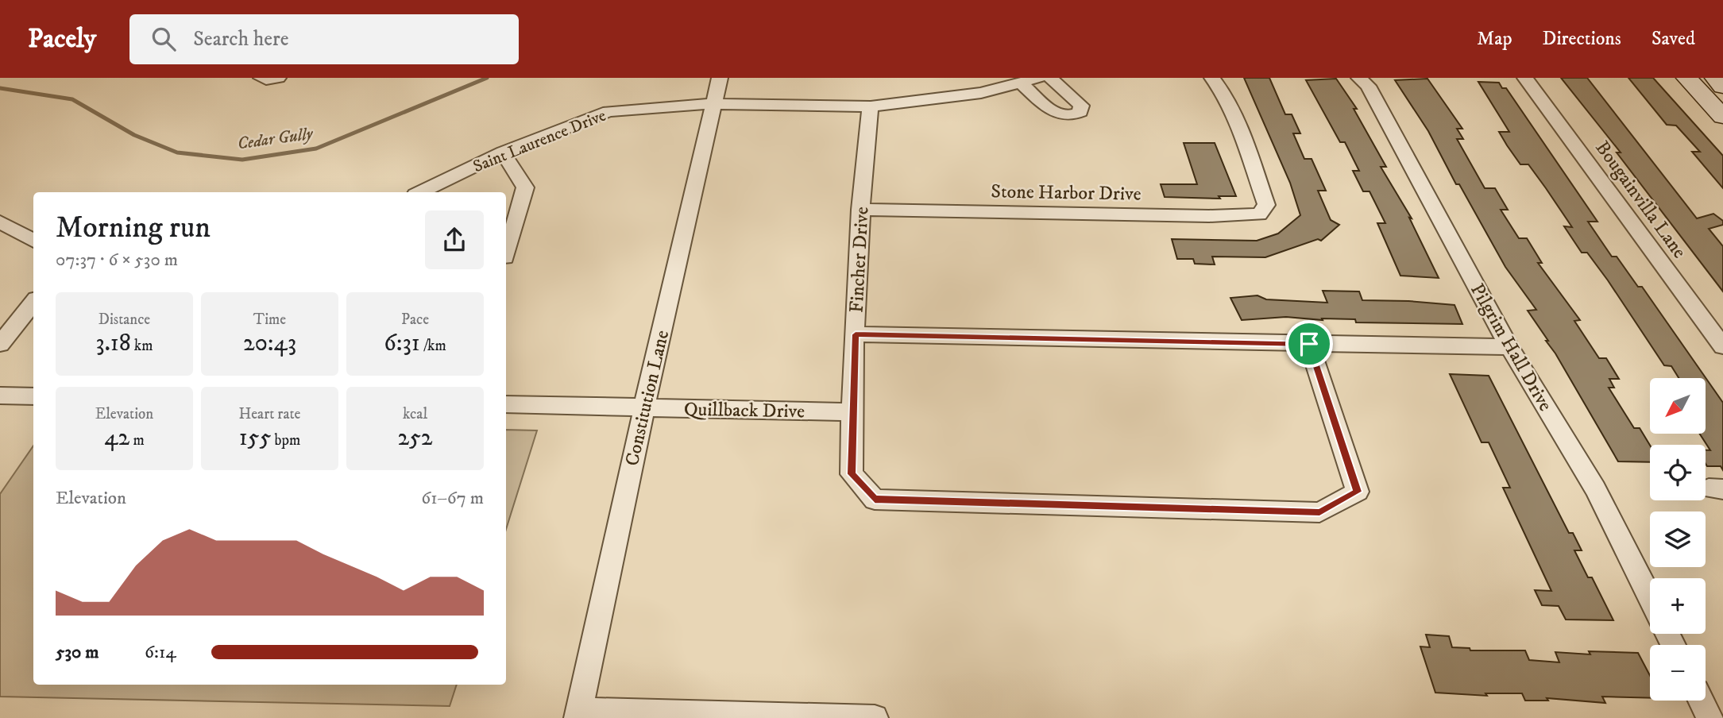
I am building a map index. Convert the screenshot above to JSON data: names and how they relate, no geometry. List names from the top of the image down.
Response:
{
  "streets": {
    "street": [
      "Saint Laurence Drive",
      "Stone Harbor Drive",
      "Bougainvilla Lane",
      "Fincher Drive",
      "Pilgrim Hall Drive",
      "Constitution Lane",
      "Quillback Drive"
    ]
  },
  "crossings": [
    ["Saint Laurence Drive", "Fincher Drive"],
    ["Saint Laurence Drive", "Constitution Lane"],
    ["Stone Harbor Drive", "Fincher Drive"],
    ["Fincher Drive", "Quillback Drive"],
    ["Constitution Lane", "Quillback Drive"]
  ],
  "water": ["Cedar Gully"],
  "north": "bottom left",
  "page": {
    "header": "Pacely",
    "search": "Search here",
    "nav": ["Map", "Directions", "Saved"],
    "heading": ["Morning run", "07:37 · 6 × 530 m"],
    "stats": [
      ["Distance", "3.18 km"],
      ["Time", "20:43"],
      ["Pace", "6:31 /km"],
      ["Elevation", "42 m"],
      ["Heart rate", "155 bpm"],
      ["kcal", "252"]
    ],
    "map_buttons": ["+", "−"],
    "chart": ["Elevation", "61–67 m"],
    "list": [
      {
        "name": "530 m",
        "note": "6:14"
      }
    ]
  }
}
